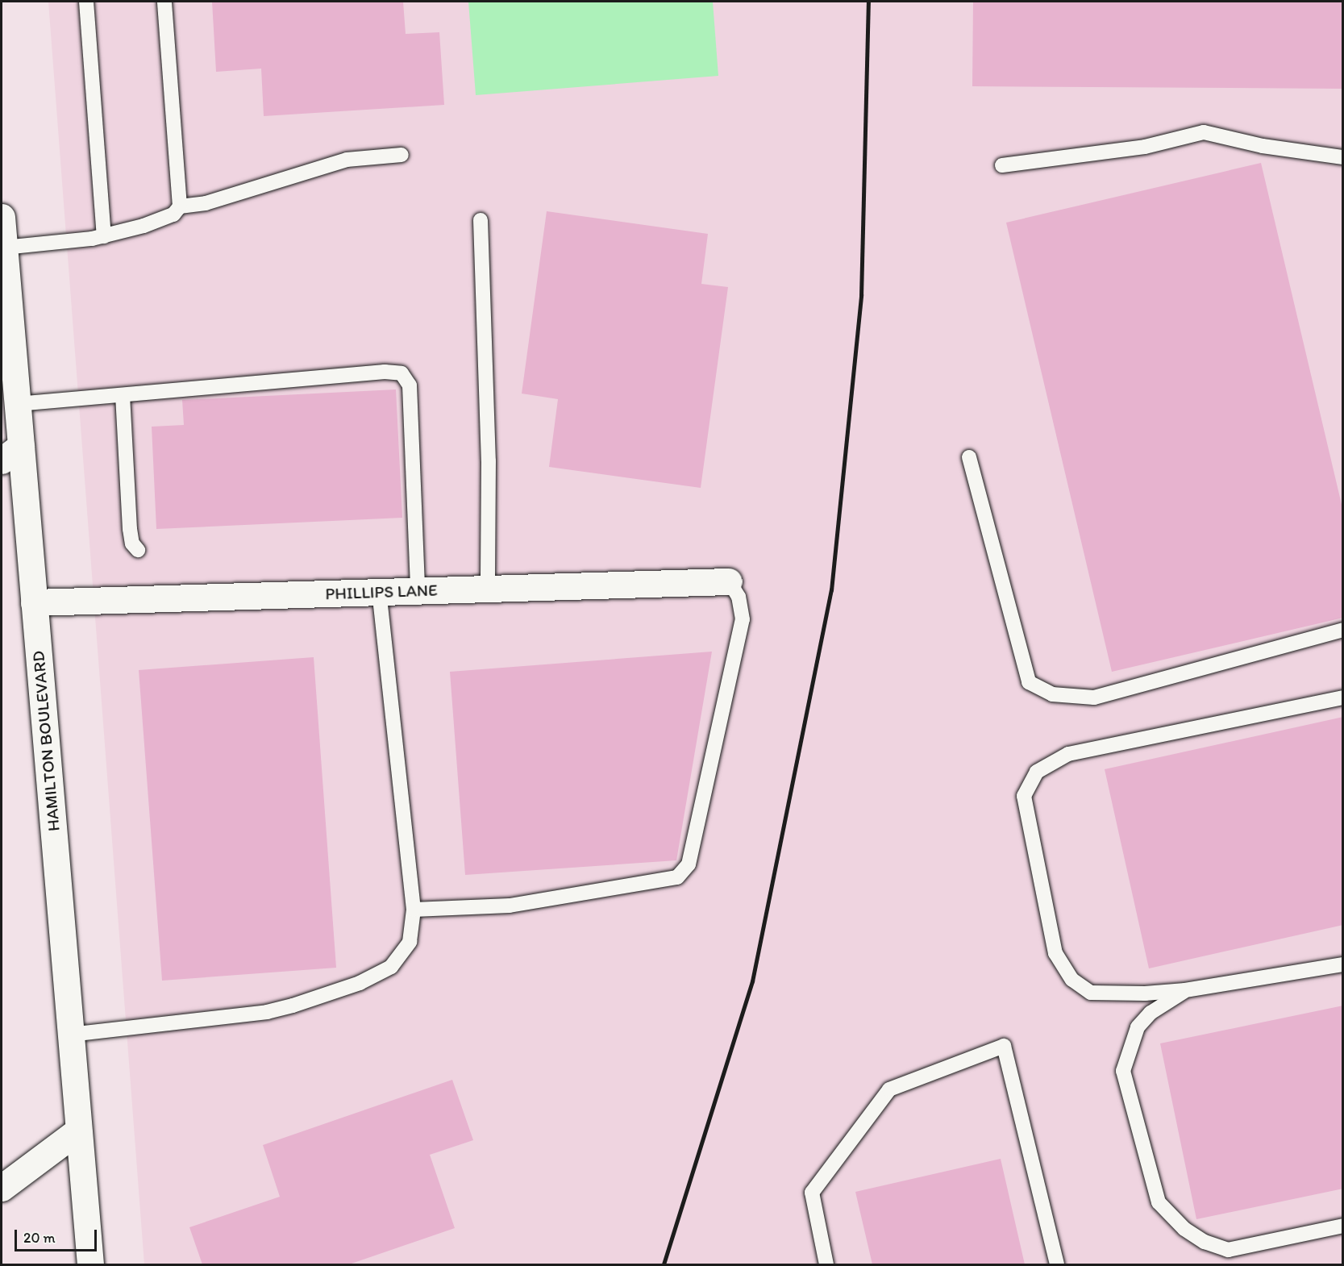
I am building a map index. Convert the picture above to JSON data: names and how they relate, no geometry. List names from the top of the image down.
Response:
{
  "streets": {
    "street": ["PHILLIPS LANE", "HAMILTON BOULEVARD"]
  },
  "crossings": [
    ["PHILLIPS LANE", "HAMILTON BOULEVARD"]
  ],
  "scale_bar": "20 m"
}
